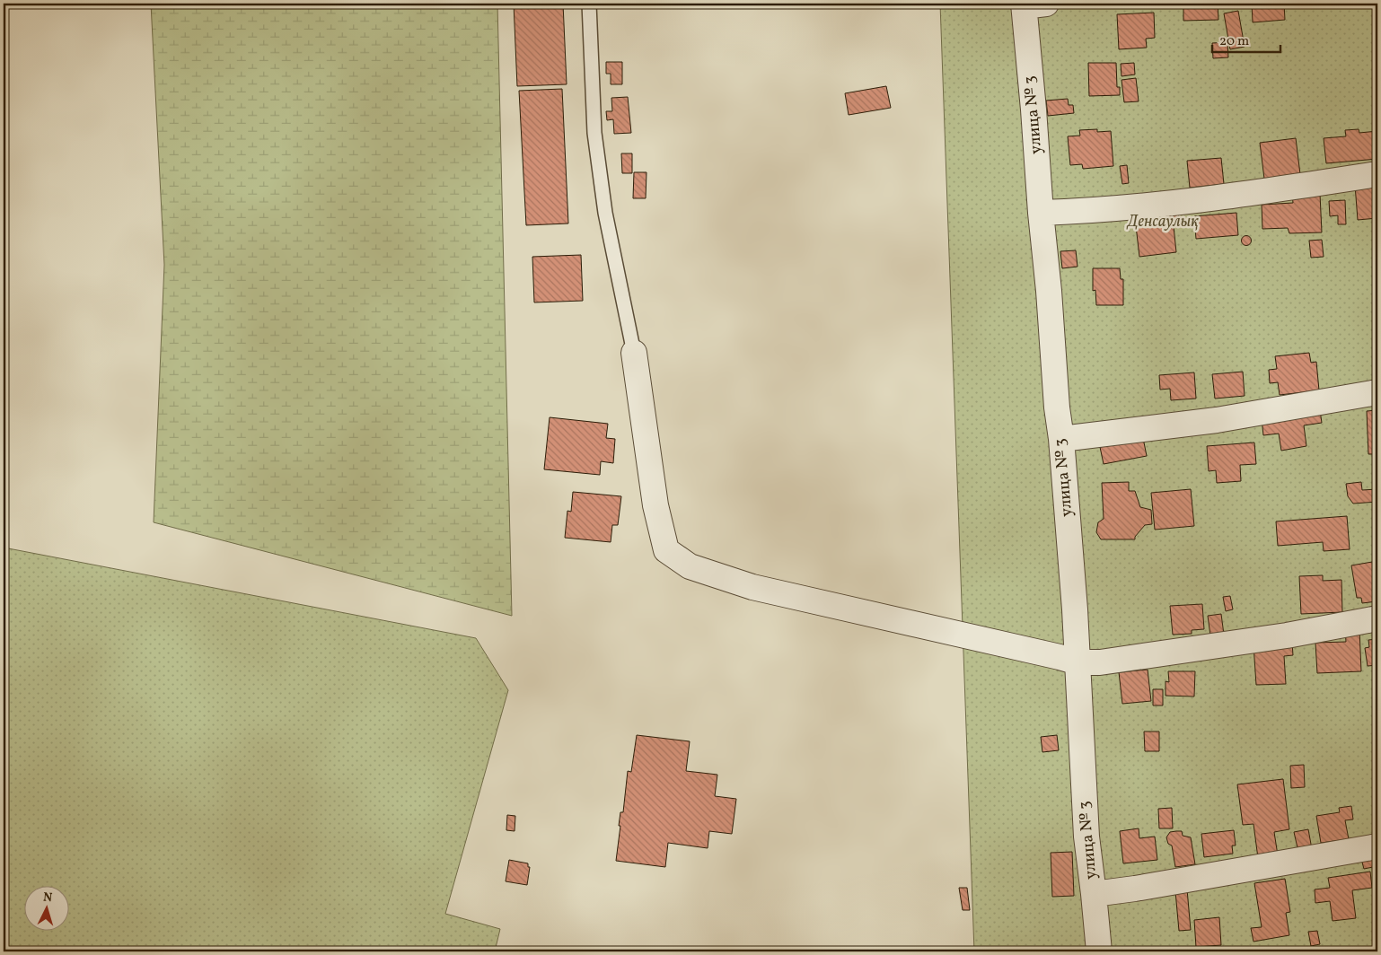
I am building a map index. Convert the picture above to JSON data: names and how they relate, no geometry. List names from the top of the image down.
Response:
{
  "streets": {
    "street": ["улица № 3"]
  },
  "parks": ["Денсаулық"],
  "scale_bar": "20 m",
  "north": "top"
}
